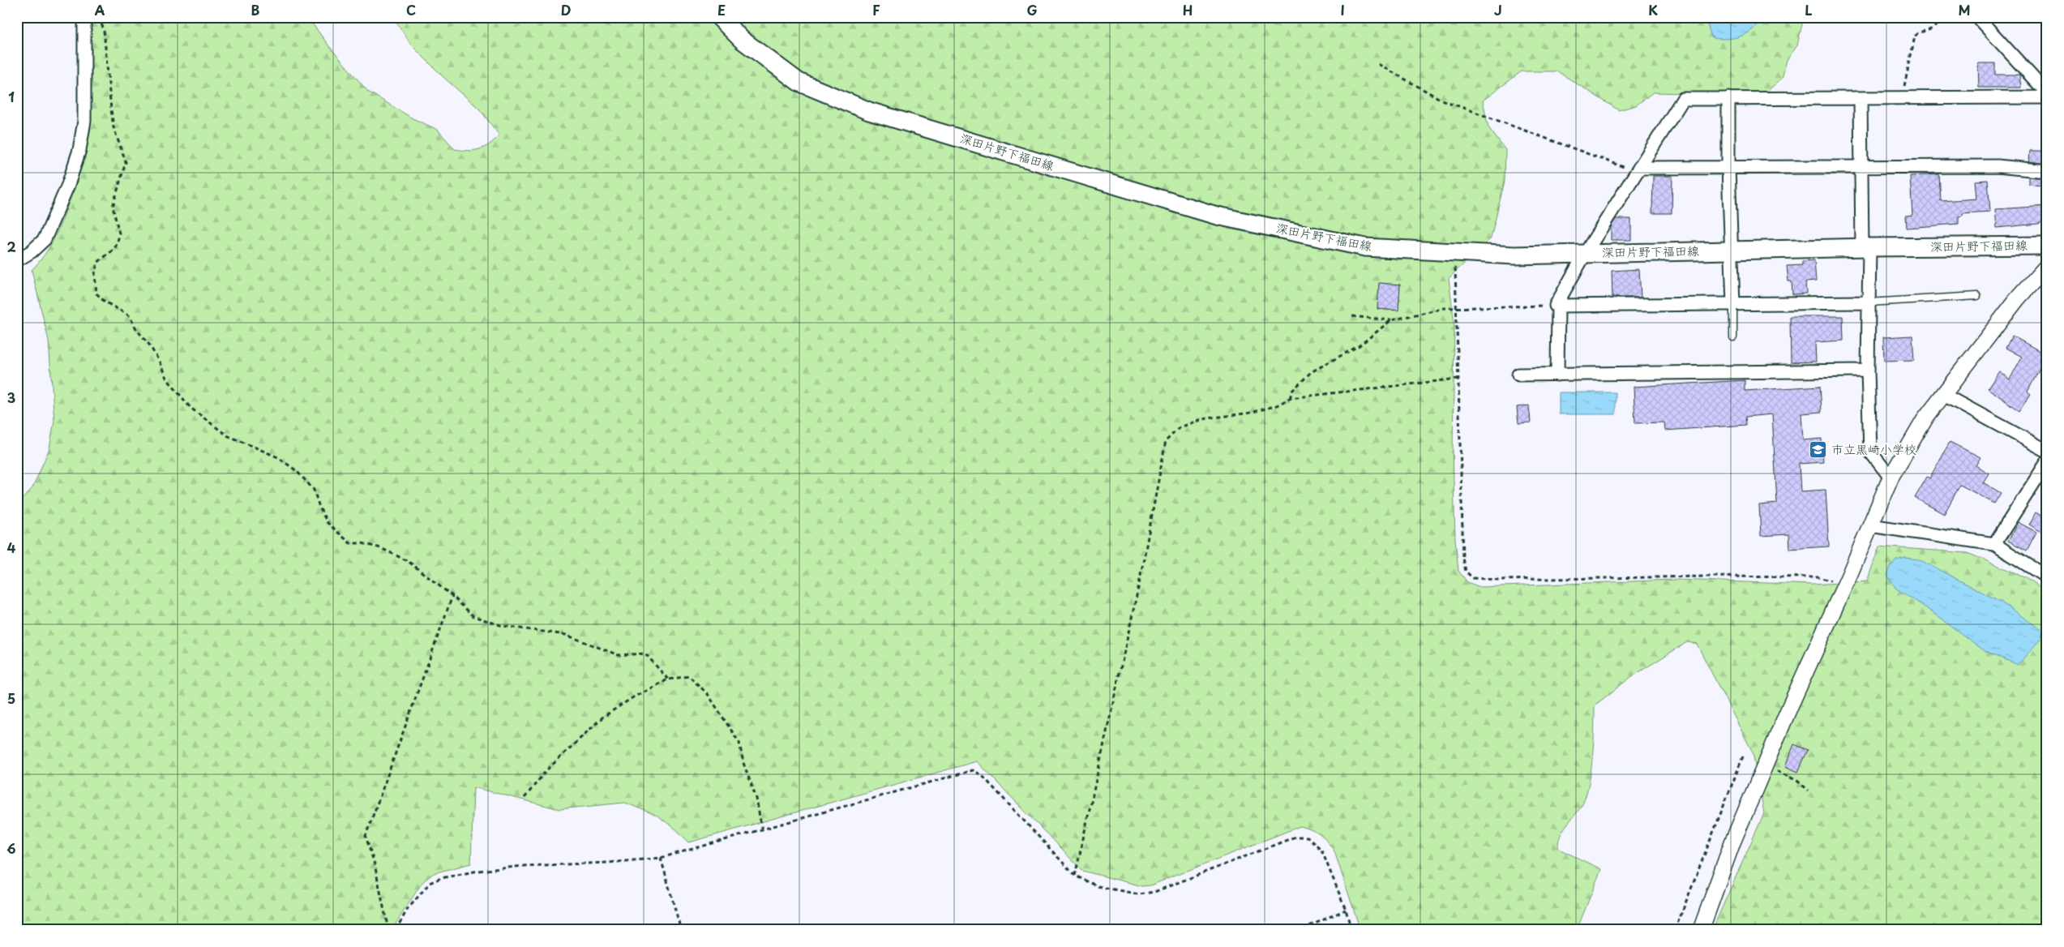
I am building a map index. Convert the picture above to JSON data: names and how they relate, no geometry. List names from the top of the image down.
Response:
{
  "streets": {
    "main road": ["深田片野下福田線"]
  },
  "places": {
    "school or university": ["市立黒崎小学校"]
  },
  "grid": {
    "columns": [
      "A",
      "B",
      "C",
      "D",
      "E",
      "F",
      "G",
      "H",
      "I",
      "J",
      "K",
      "L",
      "M"
    ],
    "rows": [
      "1",
      "2",
      "3",
      "4",
      "5",
      "6"
    ]
  }
}
